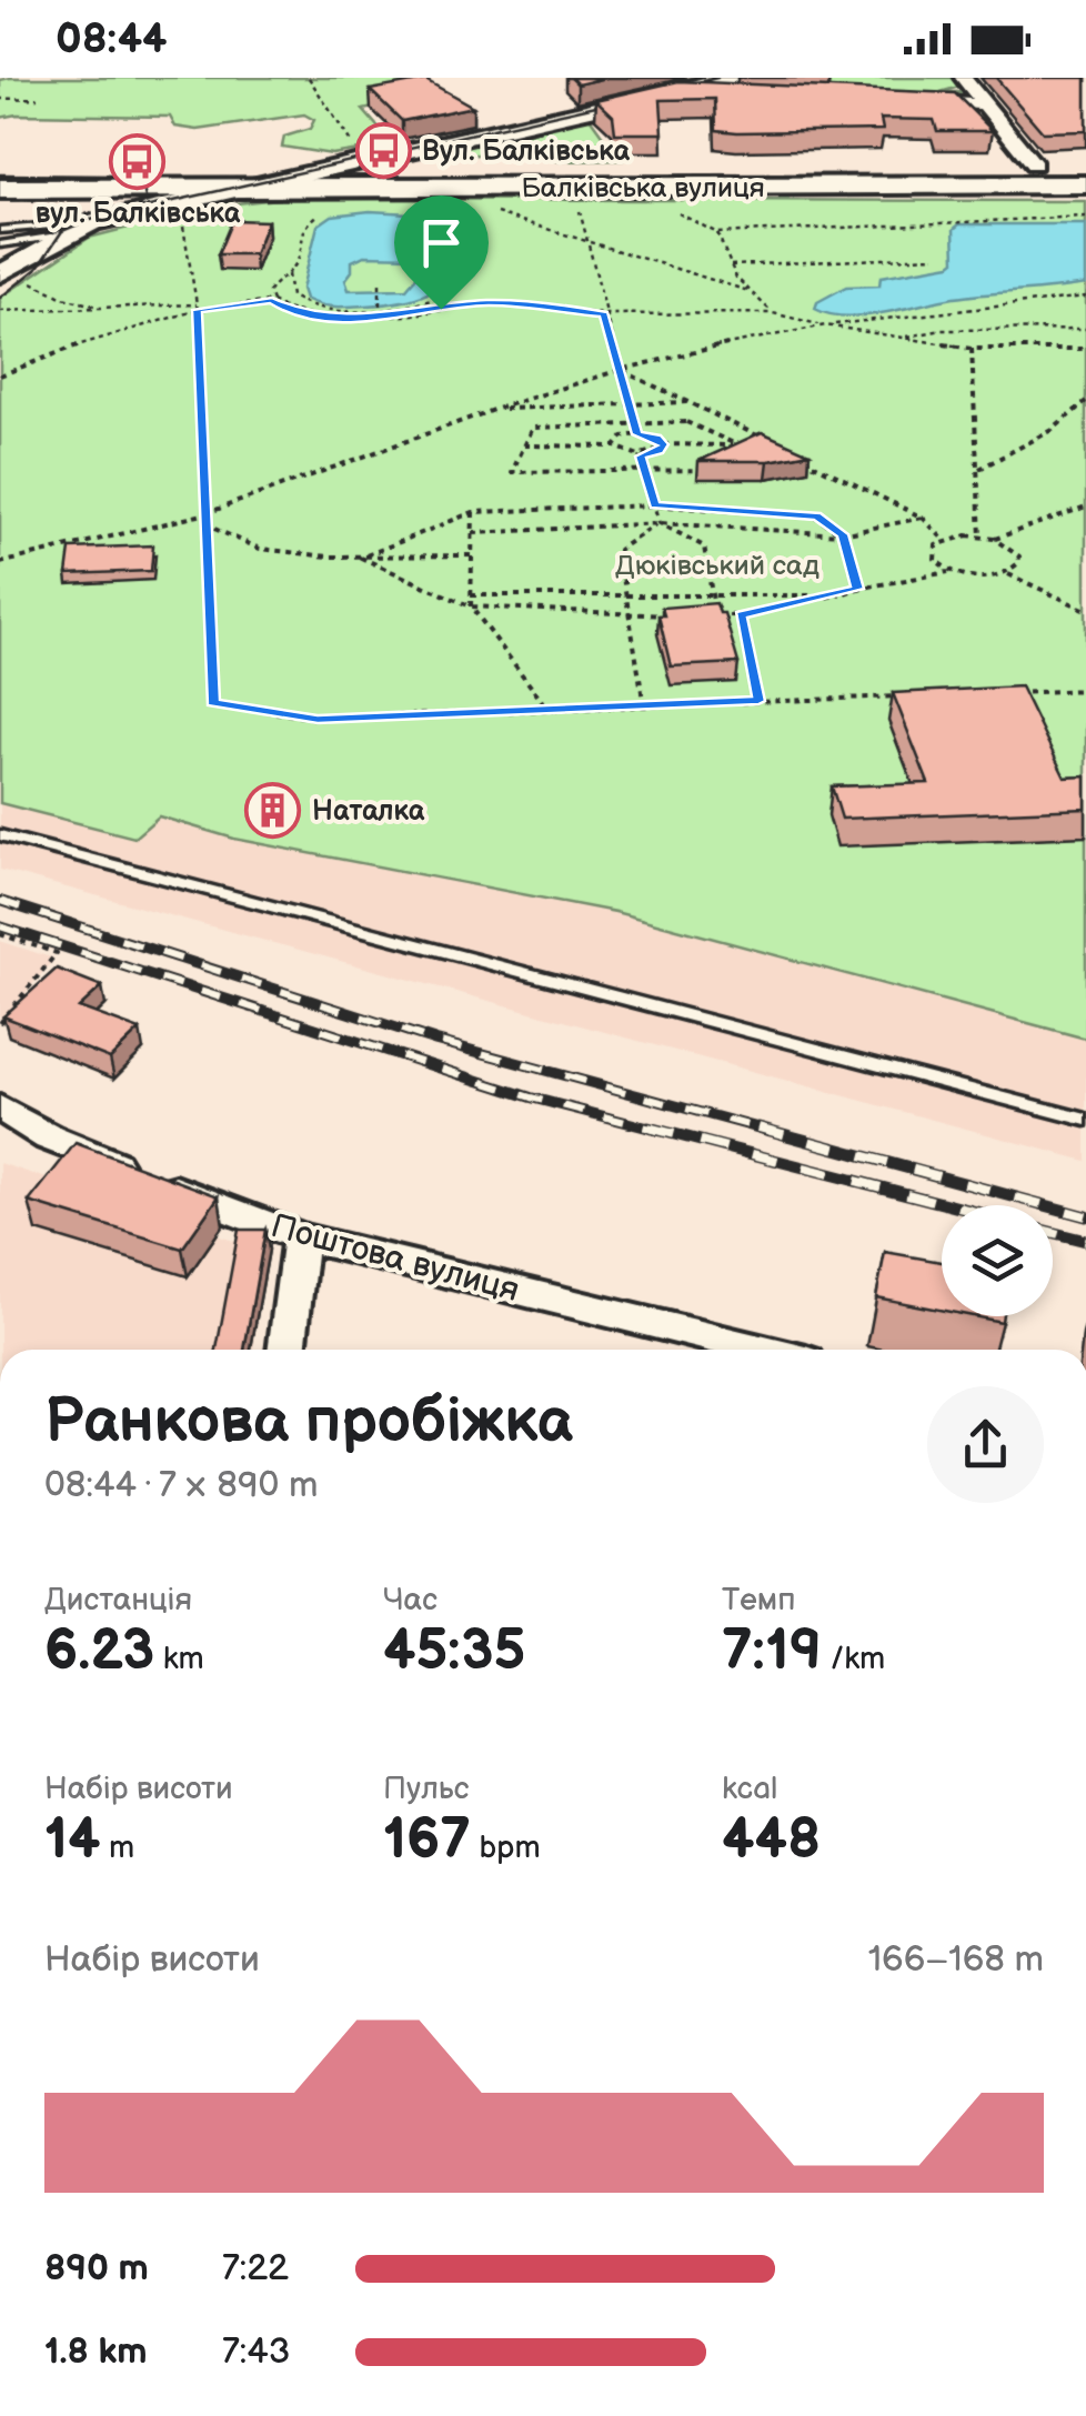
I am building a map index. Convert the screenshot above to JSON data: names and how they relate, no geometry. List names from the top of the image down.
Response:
{
  "streets": {
    "main road": ["Балківська вулиця"],
    "street": ["Поштова вулиця"]
  },
  "parks": ["Дюківський сад"],
  "places": {
    "bus stop": ["Вул. Балківська", "вул. Балківська"],
    "building": ["Наталка"]
  },
  "page": {
    "status": "08:44",
    "heading": ["Ранкова пробіжка", "08:44 · 7 × 890 m"],
    "stats": [
      ["Дистанція", "6.23 km"],
      ["Час", "45:35"],
      ["Темп", "7:19 /km"],
      ["Набір висоти", "14 m"],
      ["Пульс", "167 bpm"],
      ["kcal", "448"]
    ],
    "chart": ["Набір висоти", "166–168 m"],
    "list": [
      {
        "name": "890 m",
        "note": "7:22"
      },
      {
        "name": "1.8 km",
        "note": "7:43"
      }
    ]
  }
}
